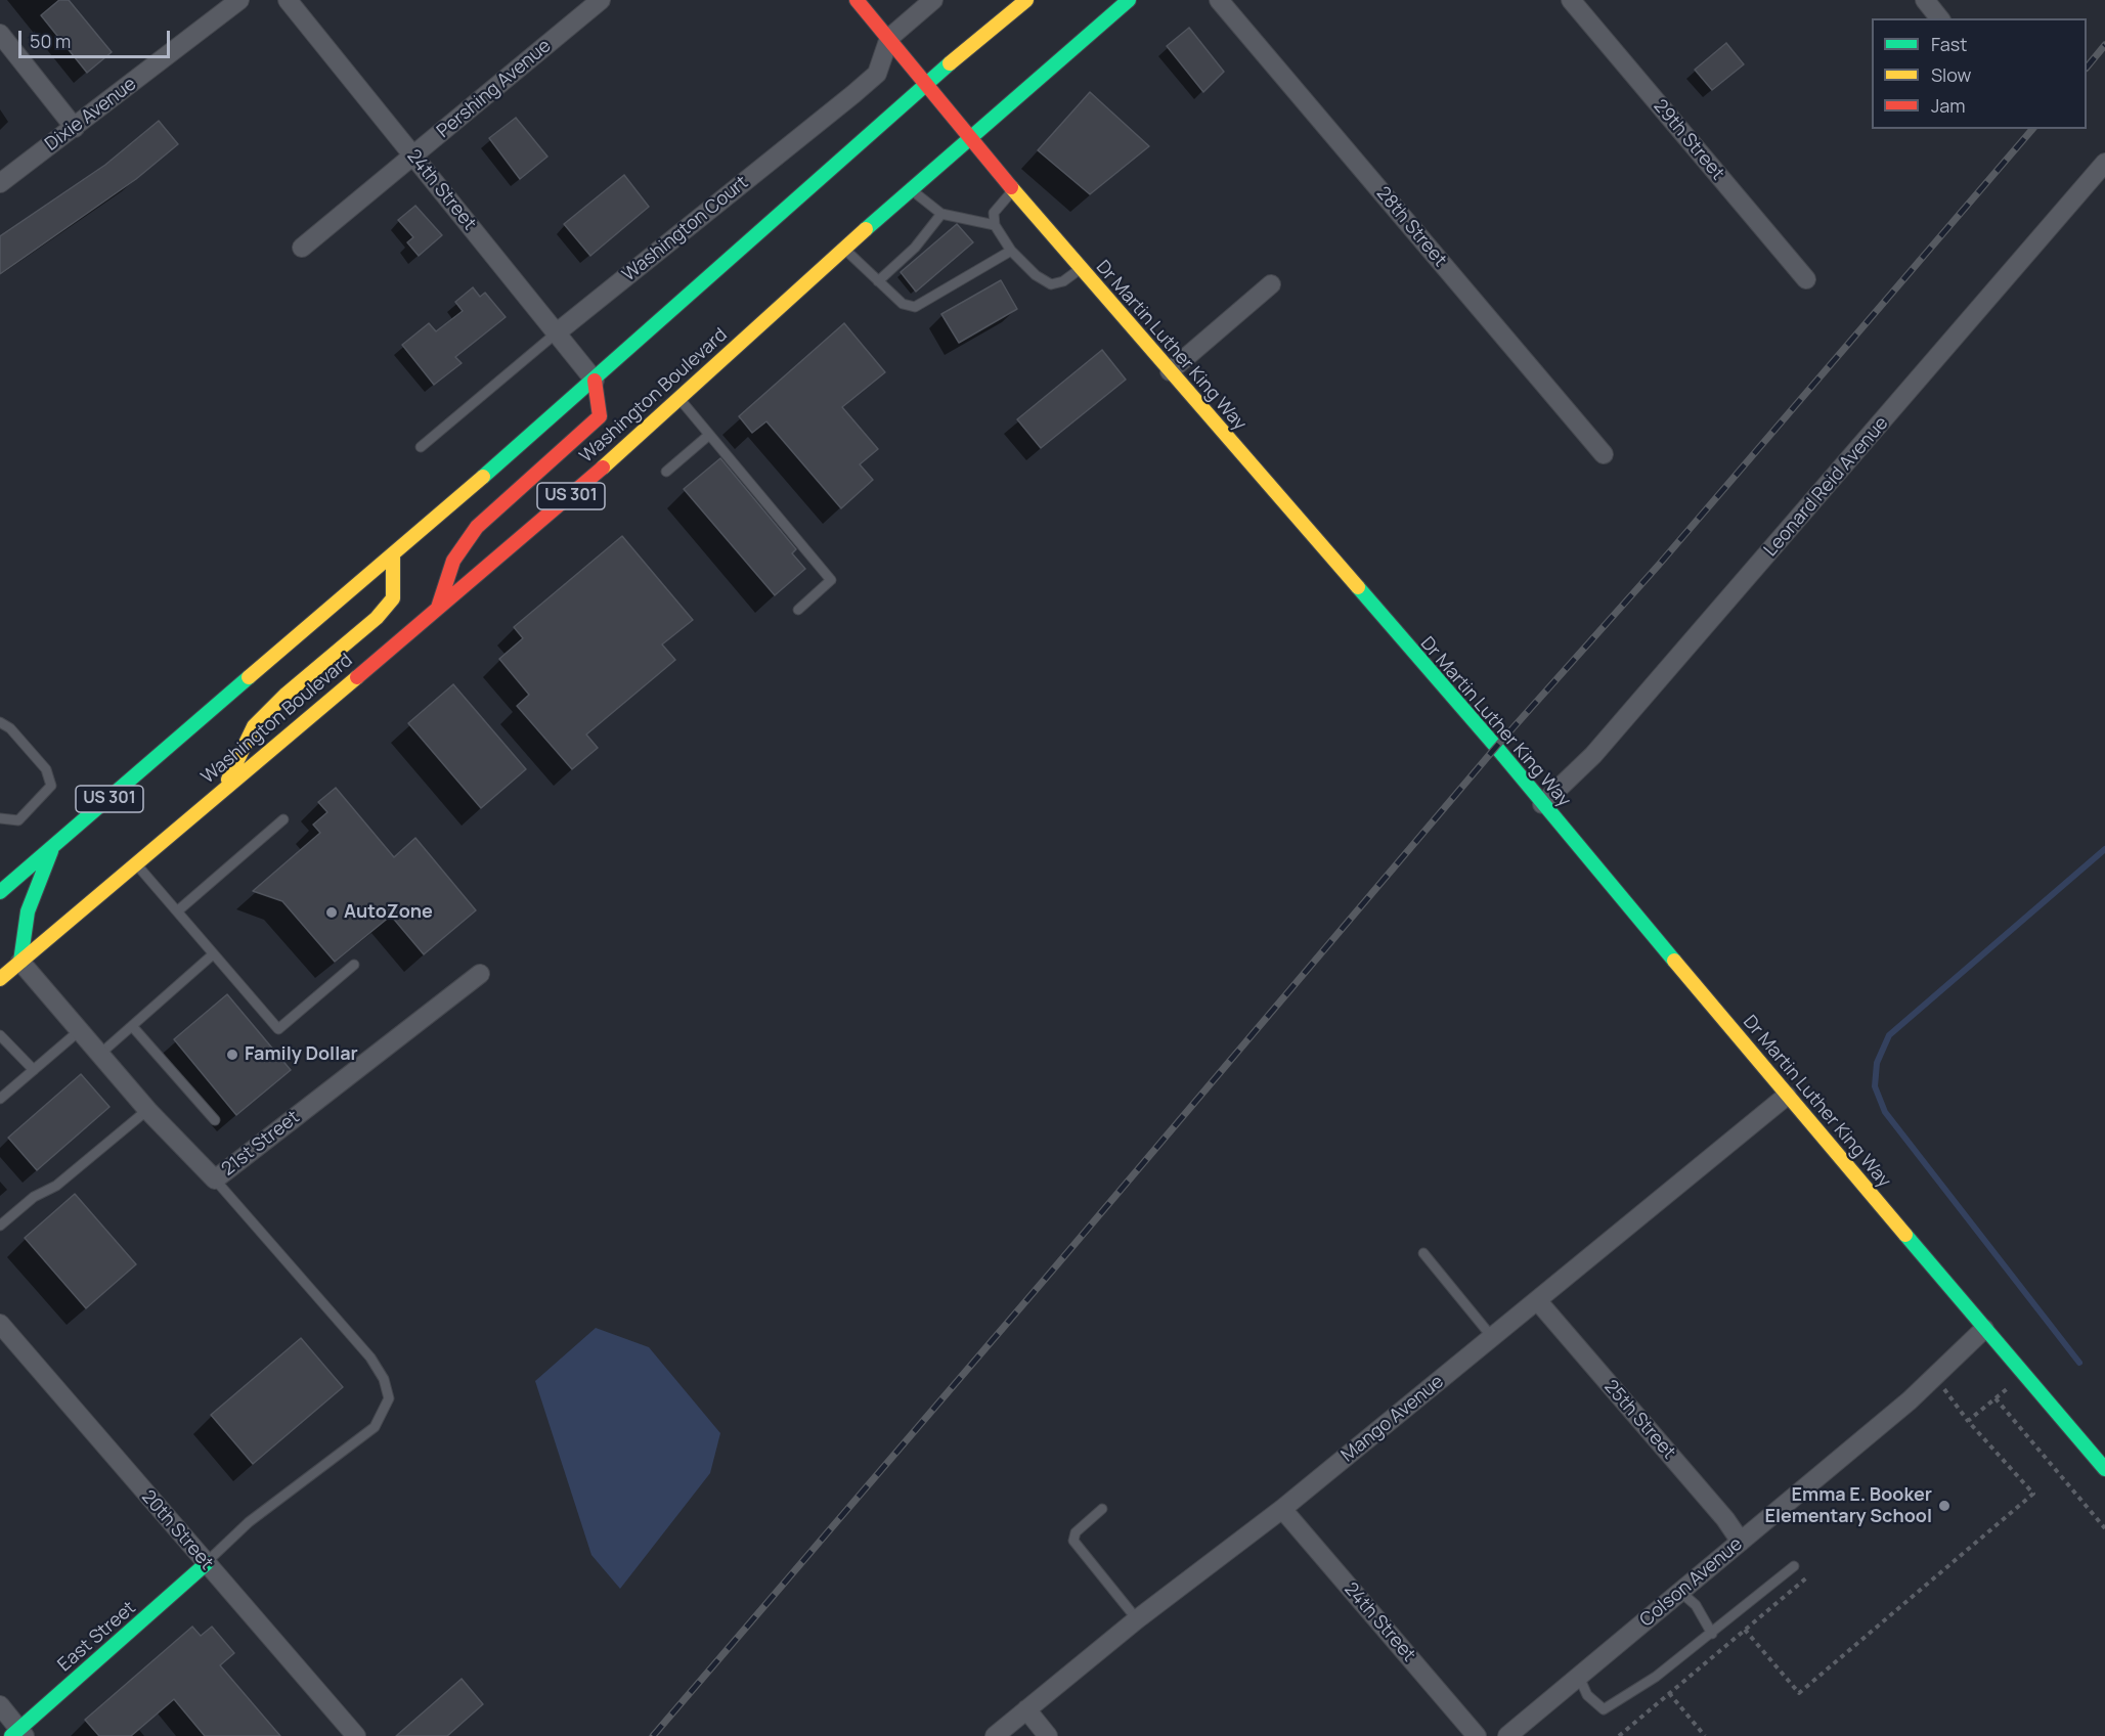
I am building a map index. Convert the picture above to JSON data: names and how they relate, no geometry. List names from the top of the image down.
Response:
{
  "streets": {
    "main road": [
      "Dr Martin Luther King Way",
      "Washington Boulevard",
      "US 301",
      "East Street"
    ],
    "street": [
      "Pershing Avenue",
      "Dixie Avenue",
      "29th Street",
      "24th Street",
      "28th Street",
      "Washington Court",
      "Leonard Reid Avenue",
      "21st Street",
      "Mango Avenue",
      "25th Street",
      "20th Street",
      "Colson Avenue"
    ]
  },
  "crossings": [
    ["Pershing Avenue", "24th Street"],
    ["24th Street", "Washington Court"],
    ["24th Street", "US 301"],
    ["24th Street", "Mango Avenue"],
    ["Washington Court", "Dr Martin Luther King Way"],
    ["Dr Martin Luther King Way", "Washington Boulevard"],
    ["Dr Martin Luther King Way", "Leonard Reid Avenue"],
    ["Dr Martin Luther King Way", "US 301"],
    ["Dr Martin Luther King Way", "Mango Avenue"],
    ["Dr Martin Luther King Way", "Colson Avenue"],
    ["Washington Boulevard", "21st Street"],
    ["Mango Avenue", "25th Street"],
    ["25th Street", "Colson Avenue"],
    ["20th Street", "East Street"]
  ],
  "places": ["AutoZone", "Family Dollar", "Emma E. Booker Elementary School"],
  "legend": ["Fast", "Slow", "Jam"],
  "scale_bar": "50 m"
}
